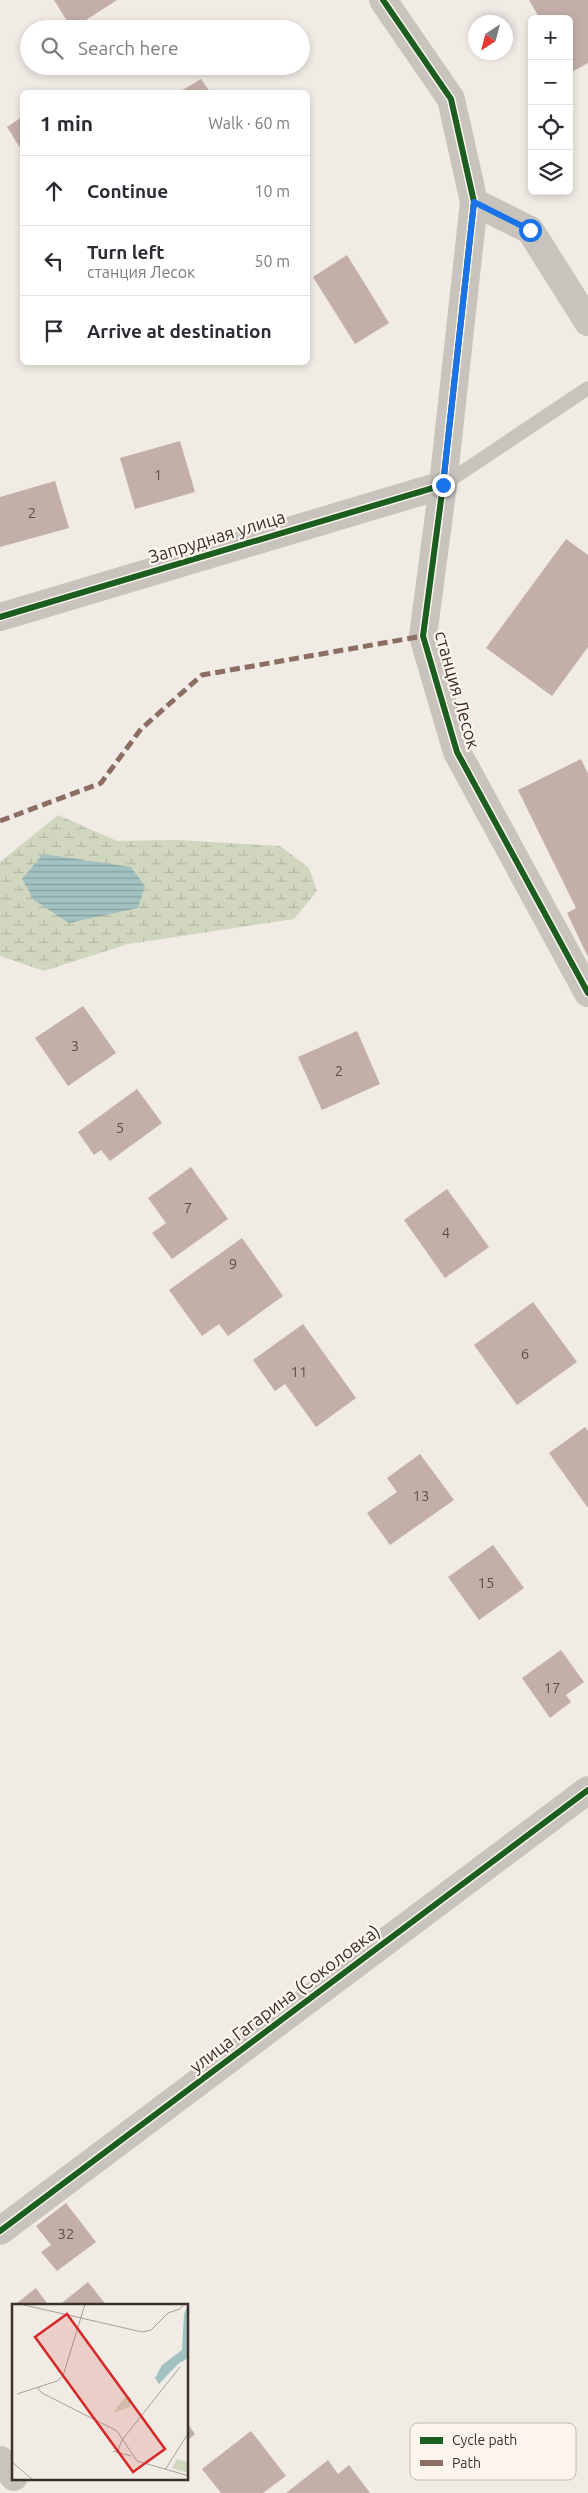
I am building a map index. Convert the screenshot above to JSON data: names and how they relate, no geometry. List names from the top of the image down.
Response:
{
  "streets": {
    "street": ["Запрудная улица", "станция Лесок", "улица Гагарина (Соколовка)"]
  },
  "crossings": [
    ["Запрудная улица", "станция Лесок"]
  ],
  "house_numbers": [
    "1",
    "2",
    "3",
    "2",
    "5",
    "7",
    "4",
    "9",
    "6",
    "11",
    "13",
    "15",
    "17",
    "32"
  ],
  "legend": ["Cycle path", "Path"],
  "north": "bottom left",
  "page": {
    "map_buttons": ["+", "−"],
    "search": "Search here",
    "heading": ["1 min", "Walk · 60 m"],
    "list": [
      ["Continue", "10 m"],
      ["Turn left", "станция Лесок", "50 m"],
      "Arrive at destination"
    ]
  }
}
